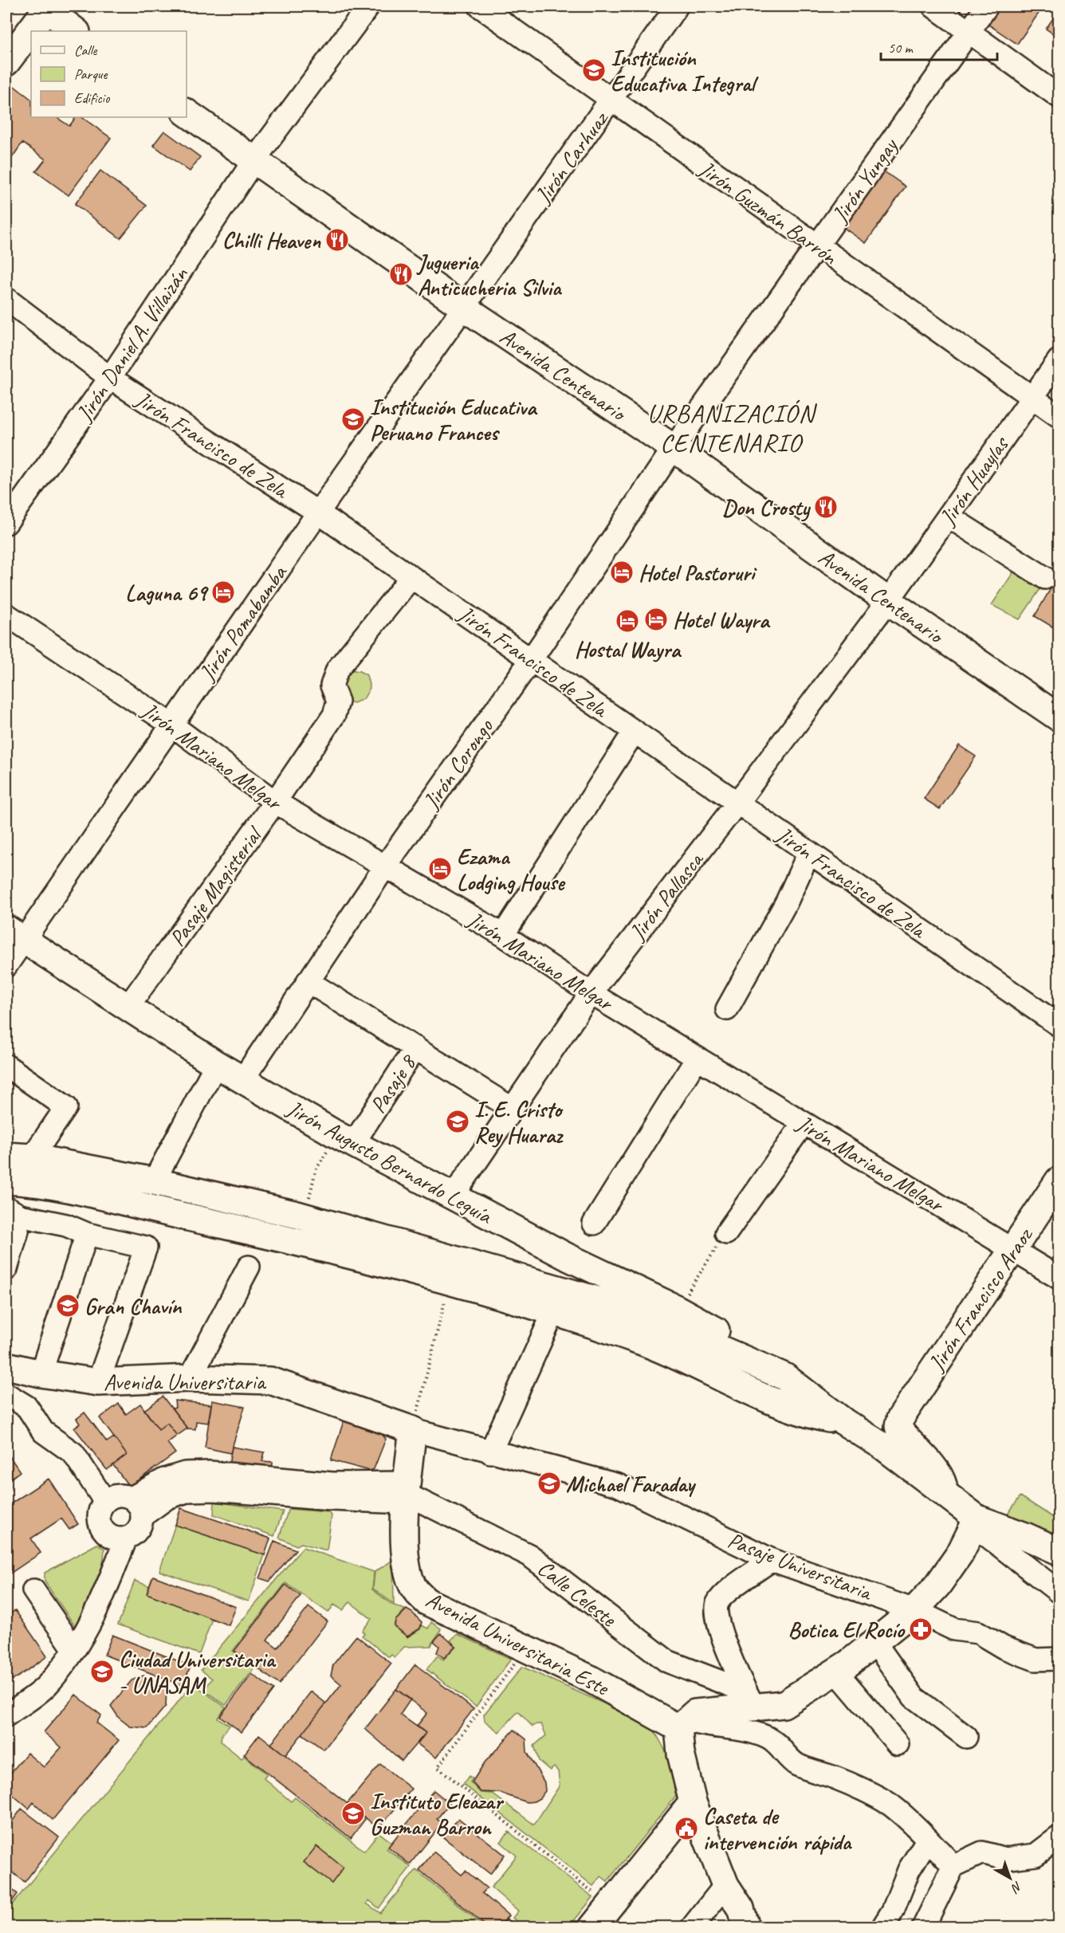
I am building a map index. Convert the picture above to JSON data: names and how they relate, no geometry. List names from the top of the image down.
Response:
{
  "streets": {
    "main road": [
      "Avenida Centenario",
      "Jirón Augusto Bernardo Leguía",
      "Jirón Francisco Araoz",
      "Avenida Universitaria",
      "Avenida Universitaria Este"
    ],
    "street": [
      "Jirón Carhuaz",
      "Jirón Yungay",
      "Jirón Guzmán Barrón",
      "Jirón Daniel A. Villaizán",
      "Jirón Francisco de Zela",
      "Jirón Huaylas",
      "Jirón Pomabamba",
      "Jirón Mariano Melgar",
      "Jirón Corongo",
      "Pasaje Magisterial",
      "Jirón Pallasca",
      "Pasaje 8",
      "Pasaje Universitaria",
      "Calle Celeste"
    ]
  },
  "crossings": [
    ["Jirón Carhuaz", "Jirón Guzmán Barrón"],
    ["Jirón Carhuaz", "Avenida Centenario"],
    ["Jirón Carhuaz", "Jirón Pomabamba"],
    ["Jirón Yungay", "Jirón Guzmán Barrón"],
    ["Jirón Yungay", "Avenida Centenario"],
    ["Jirón Yungay", "Jirón Corongo"],
    ["Jirón Guzmán Barrón", "Jirón Huaylas"],
    ["Jirón Daniel A. Villaizán", "Avenida Centenario"],
    ["Jirón Daniel A. Villaizán", "Jirón Francisco de Zela"],
    ["Avenida Centenario", "Jirón Huaylas"],
    ["Avenida Centenario", "Jirón Pomabamba"],
    ["Avenida Centenario", "Jirón Corongo"],
    ["Avenida Centenario", "Jirón Pallasca"],
    ["Jirón Francisco de Zela", "Jirón Pomabamba"],
    ["Jirón Francisco de Zela", "Jirón Corongo"],
    ["Jirón Francisco de Zela", "Pasaje Magisterial"],
    ["Jirón Francisco de Zela", "Jirón Pallasca"],
    ["Jirón Huaylas", "Jirón Pallasca"],
    ["Jirón Pomabamba", "Jirón Mariano Melgar"],
    ["Jirón Pomabamba", "Jirón Augusto Bernardo Leguía"],
    ["Jirón Mariano Melgar", "Jirón Corongo"],
    ["Jirón Mariano Melgar", "Pasaje Magisterial"],
    ["Jirón Mariano Melgar", "Jirón Pallasca"],
    ["Jirón Mariano Melgar", "Jirón Francisco Araoz"],
    ["Jirón Corongo", "Jirón Augusto Bernardo Leguía"],
    ["Pasaje Magisterial", "Jirón Augusto Bernardo Leguía"],
    ["Jirón Pallasca", "Jirón Augusto Bernardo Leguía"],
    ["Pasaje 8", "Jirón Augusto Bernardo Leguía"],
    ["Avenida Universitaria", "Pasaje Universitaria"],
    ["Avenida Universitaria", "Avenida Universitaria Este"],
    ["Pasaje Universitaria", "Avenida Universitaria Este"],
    ["Calle Celeste", "Avenida Universitaria Este"]
  ],
  "districts": ["URBANIZACIÓN CENTENARIO"],
  "places": {
    "school or university": [
      "Institución Educativa Integral",
      "Institución Educativa Peruano Frances",
      "I. E. Cristo Rey Huaraz",
      "Gran Chavín",
      "Michael Faraday",
      "Ciudad Universitaria - UNASAM",
      "Instituto Eleazar Guzman Barron"
    ],
    "restaurant": ["Chilli Heaven", "Jugueria Anticucheria Silvia", "Don Crosty"],
    "hotel": [
      "Hotel Pastoruri",
      "Laguna 69",
      "Hotel Wayra",
      "Hostal Wayra",
      "Ezama Lodging House"
    ],
    "pharmacy": ["Botica El Rocío"],
    "public building": ["Caseta de intervención rápida"]
  },
  "legend": ["Calle", "Parque", "Edificio"],
  "scale_bar": "50 m",
  "north": "bottom right"
}
